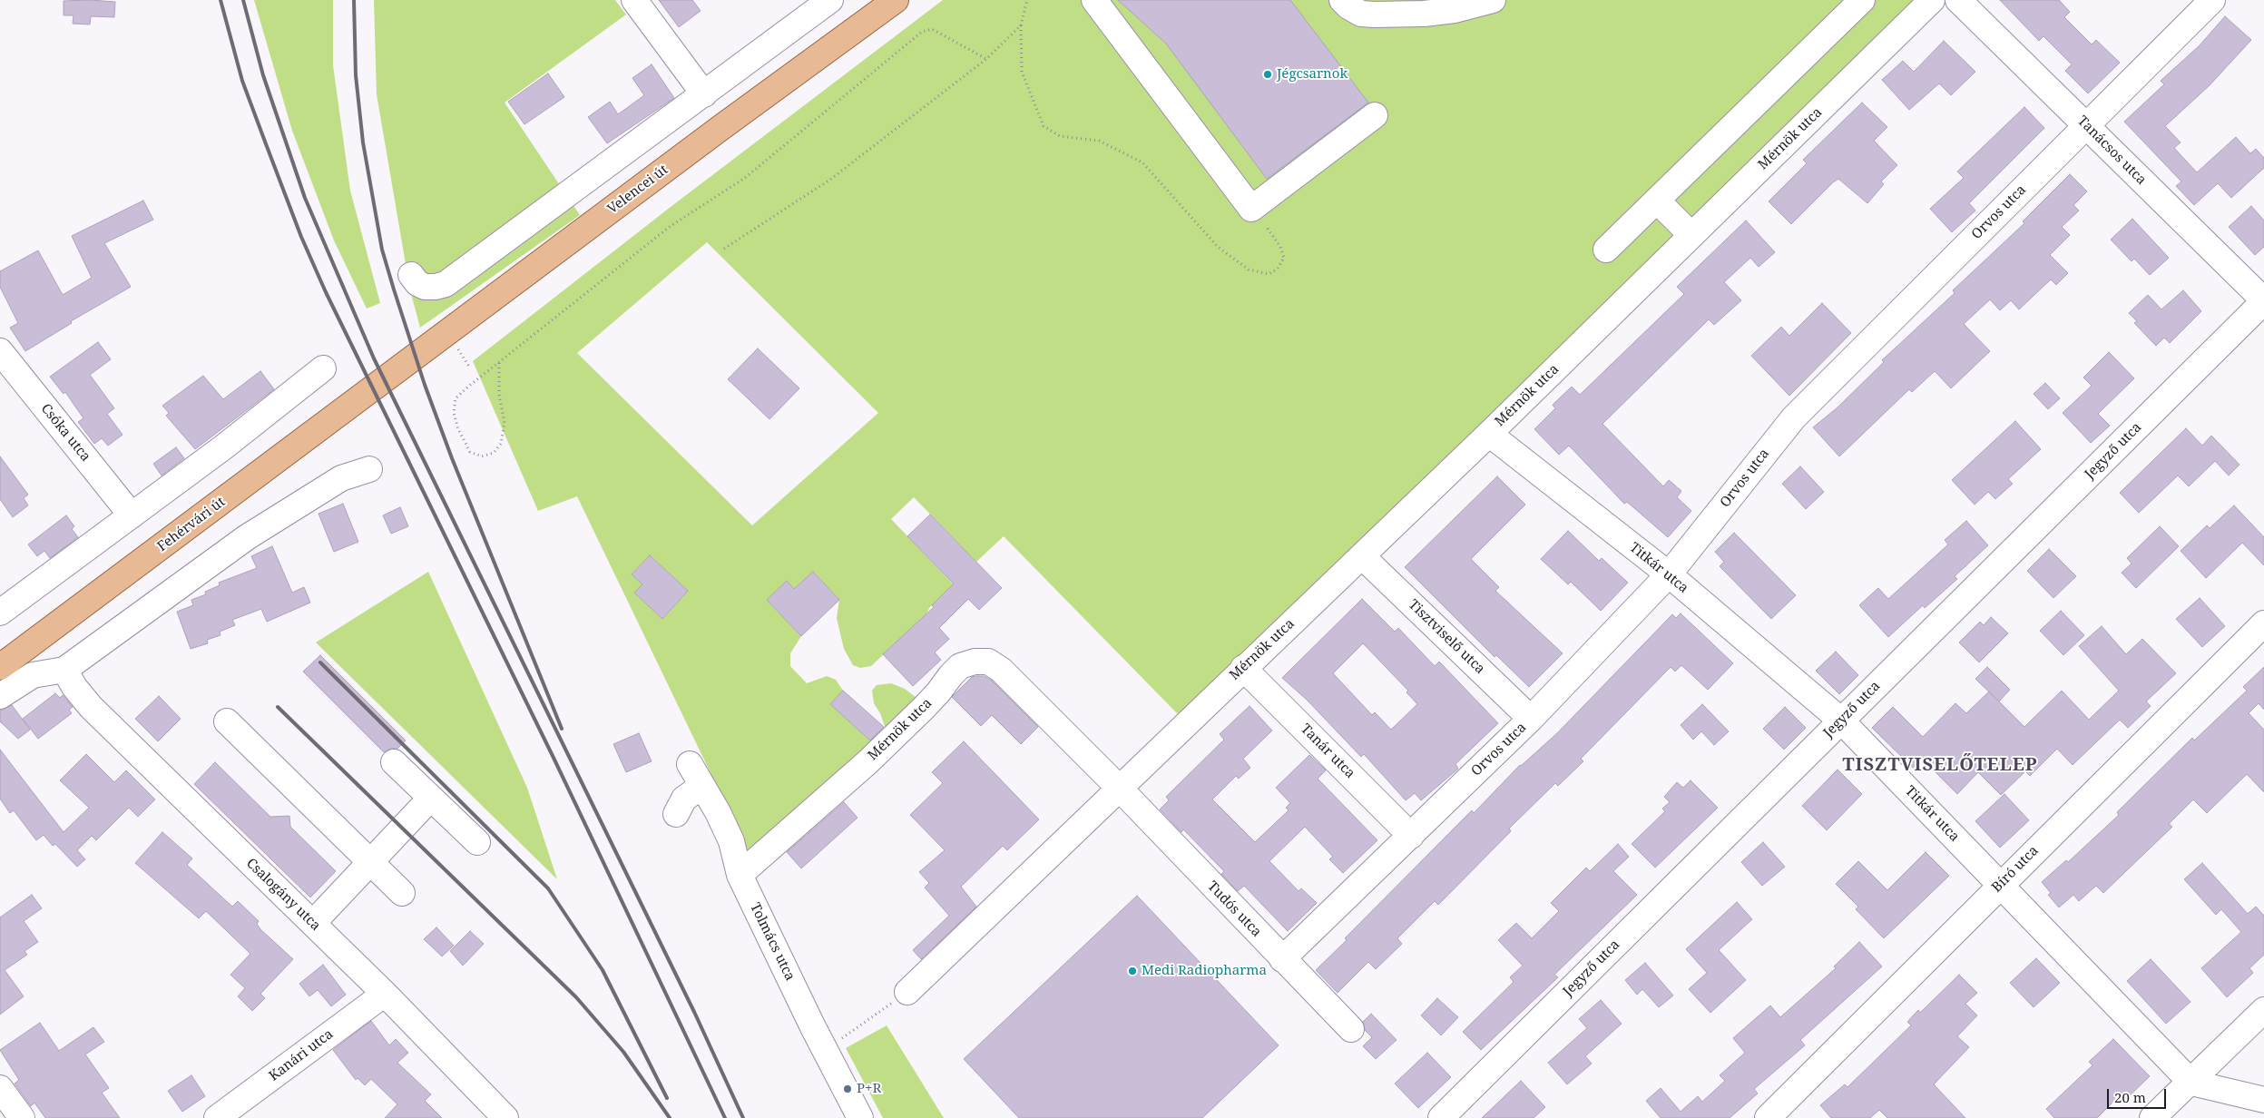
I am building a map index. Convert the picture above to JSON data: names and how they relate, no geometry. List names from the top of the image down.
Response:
{
  "streets": {
    "main road": ["Velencei út", "Fehérvári út"],
    "street": [
      "Mérnök utca",
      "Tanácsos utca",
      "Orvos utca",
      "Csóka utca",
      "Jegyző utca",
      "Titkár utca",
      "Tisztviselő utca",
      "Tanár utca",
      "Bíró utca",
      "Csalogány utca",
      "Tudós utca",
      "Tolmács utca",
      "Kanári utca"
    ]
  },
  "crossings": [
    ["Mérnök utca", "Titkár utca"],
    ["Mérnök utca", "Tisztviselő utca"],
    ["Mérnök utca", "Tanár utca"],
    ["Mérnök utca", "Tudós utca"],
    ["Mérnök utca", "Tolmács utca"],
    ["Tanácsos utca", "Orvos utca"],
    ["Tanácsos utca", "Jegyző utca"],
    ["Velencei út", "Fehérvári út"],
    ["Orvos utca", "Titkár utca"],
    ["Orvos utca", "Tisztviselő utca"],
    ["Orvos utca", "Tanár utca"],
    ["Orvos utca", "Tudós utca"],
    ["Jegyző utca", "Titkár utca"],
    ["Titkár utca", "Bíró utca"],
    ["Csalogány utca", "Kanári utca"]
  ],
  "districts": ["TISZTVISELŐTELEP"],
  "places": ["Jégcsarnok", "Medi Radiopharma", "P+R"],
  "scale_bar": "20 m"
}
